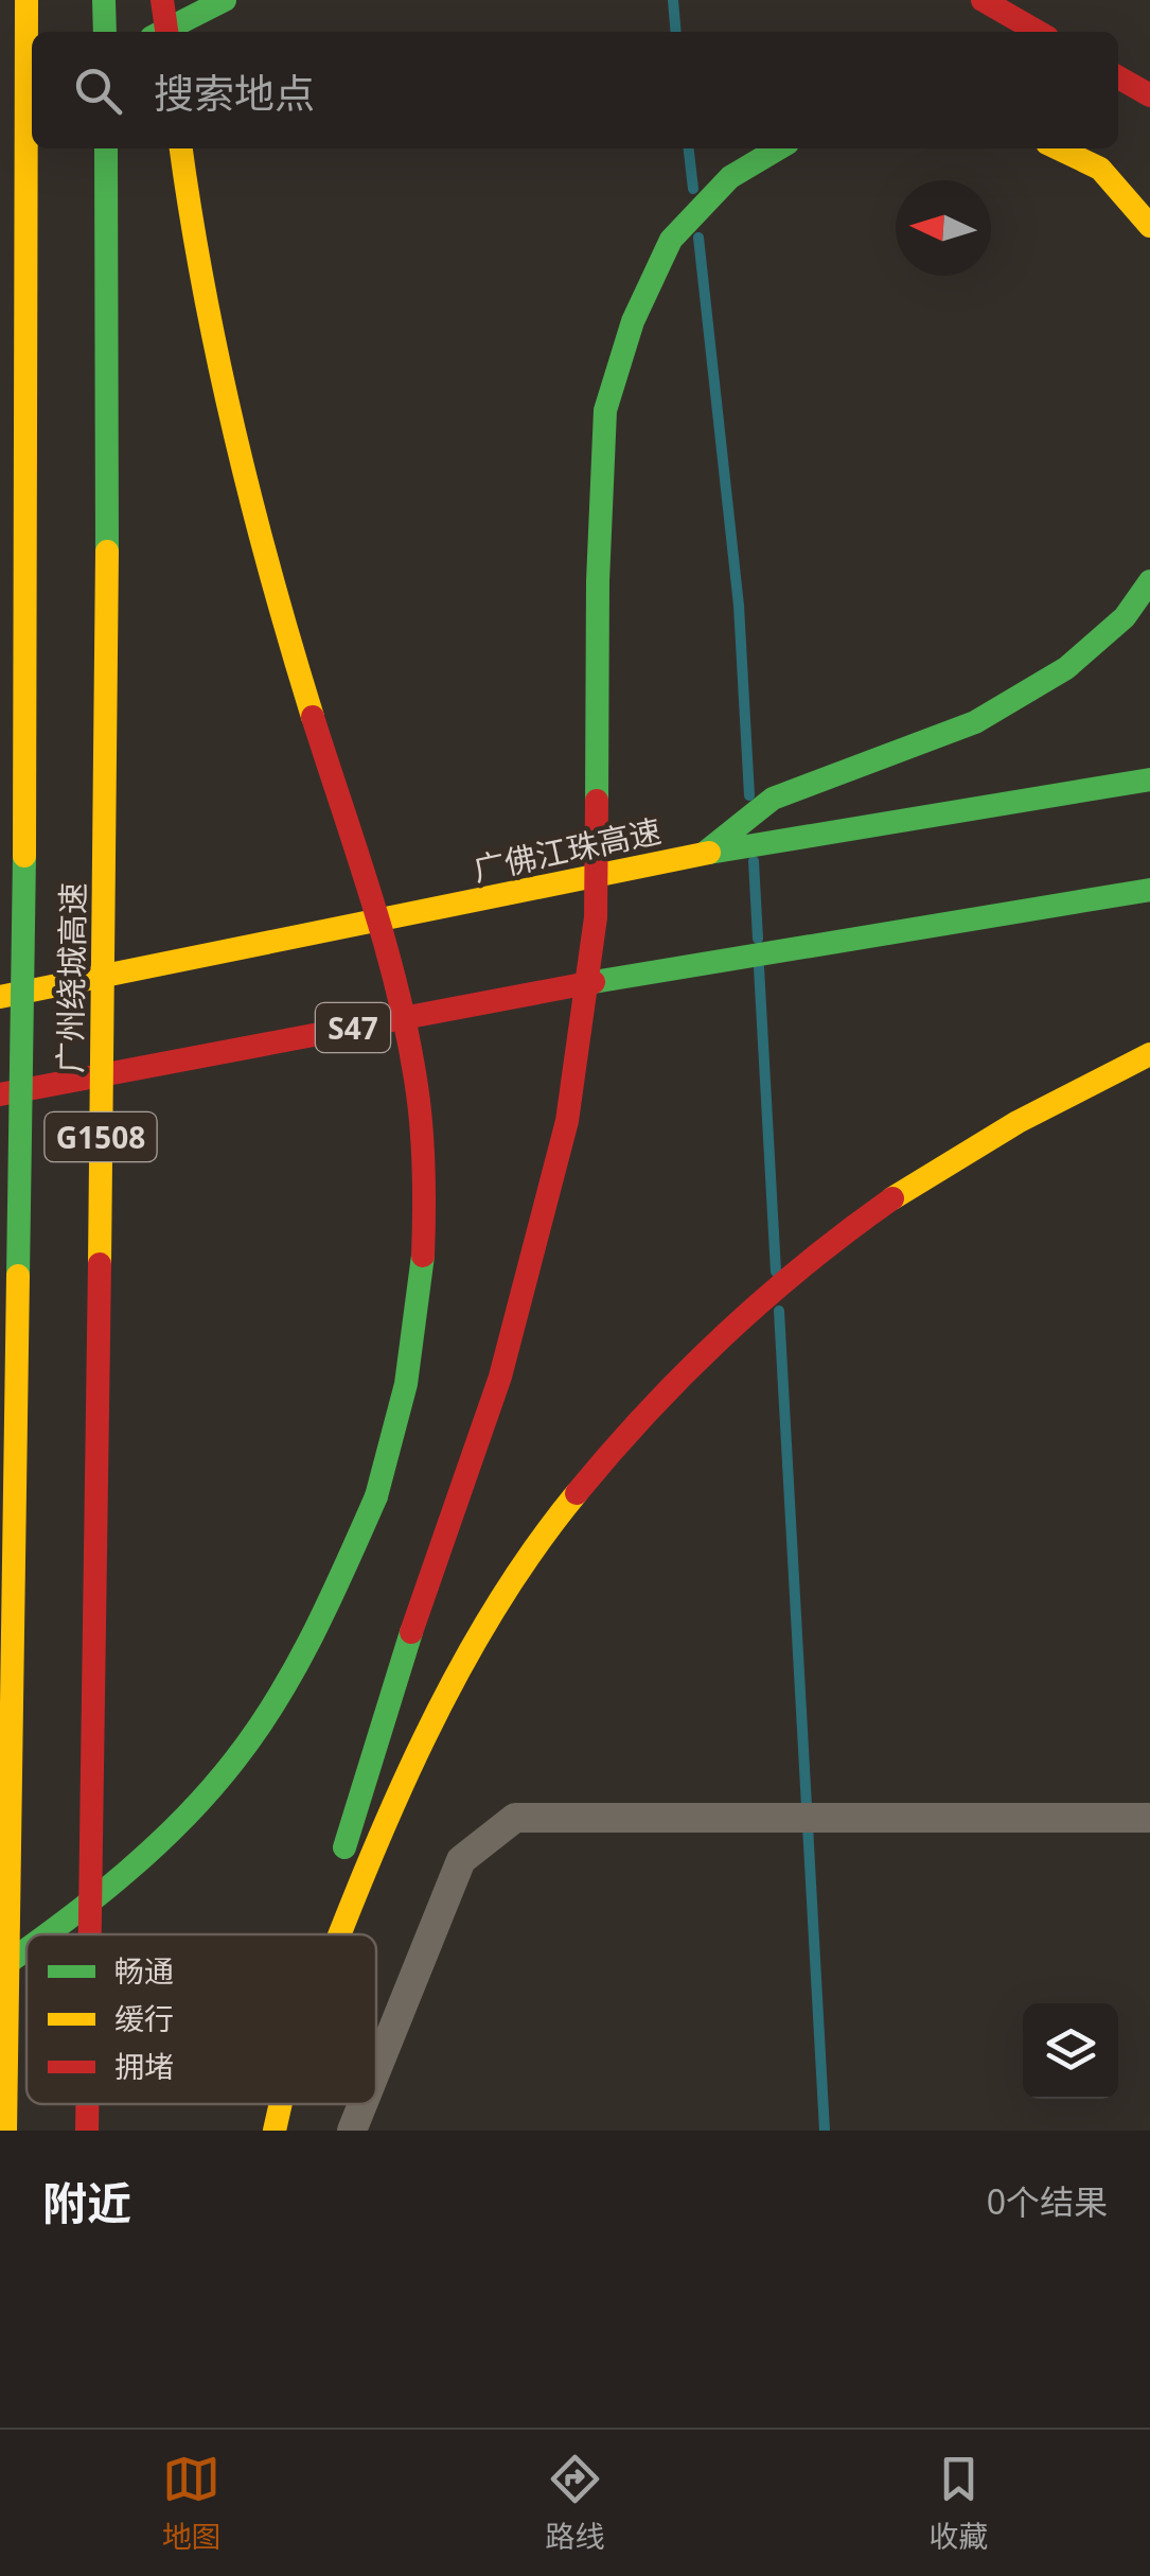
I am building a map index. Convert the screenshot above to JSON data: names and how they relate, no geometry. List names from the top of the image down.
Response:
{
  "streets": {
    "highway": [
      "广佛江珠高速",
      "广州绕城高速",
      "S47",
      "G1508"
    ]
  },
  "legend": ["畅通", "缓行", "拥堵"],
  "north": "left",
  "page": {
    "search": "搜索地点",
    "heading": ["附近", "0个结果"],
    "nav": ["地图", "路线", "收藏"]
  }
}
